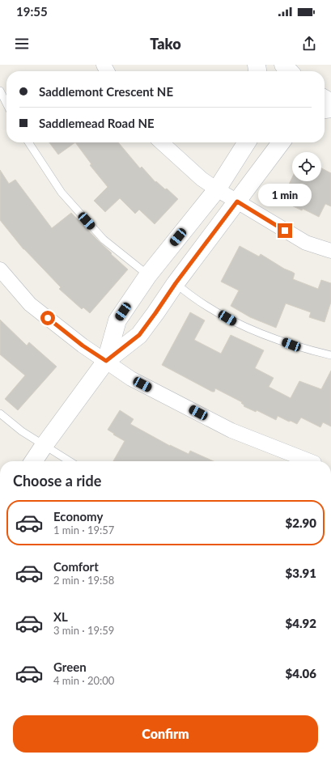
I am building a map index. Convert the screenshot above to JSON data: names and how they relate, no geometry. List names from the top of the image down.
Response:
{
  "page": {
    "status": "19:55",
    "header": "Tako",
    "banner": ["Saddlemont Crescent NE", "Saddlemead Road NE"],
    "bubble": "1 min",
    "heading": "Choose a ride",
    "list": [
      {
        "name": "Economy",
        "note": "1 min · 19:57",
        "value": "$2.90"
      },
      {
        "name": "Comfort",
        "note": "2 min · 19:58",
        "value": "$3.91"
      },
      {
        "name": "XL",
        "note": "3 min · 19:59",
        "value": "$4.92"
      },
      {
        "name": "Green",
        "note": "4 min · 20:00",
        "value": "$4.06"
      }
    ],
    "buttons": "Confirm"
  }
}
